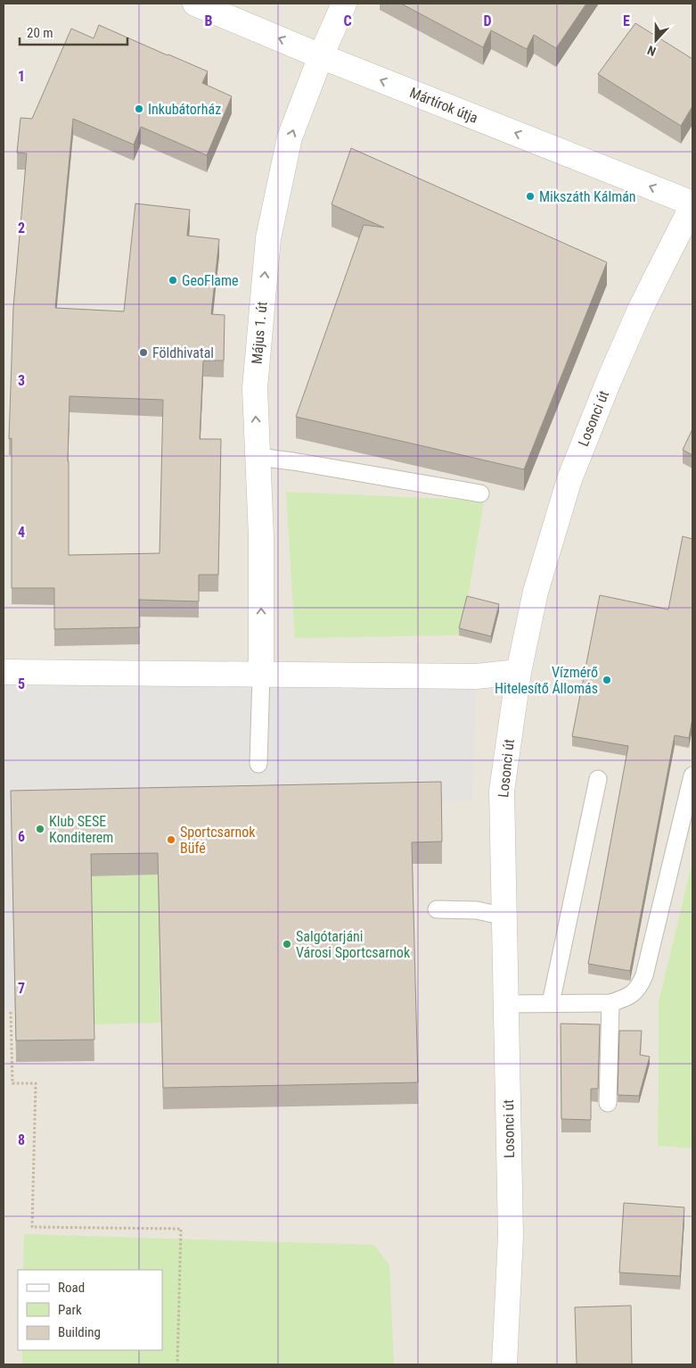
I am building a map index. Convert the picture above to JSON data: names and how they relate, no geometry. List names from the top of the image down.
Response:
{
  "streets": {
    "street": ["Mártírok útja", "Május 1. út", "Losonci út"]
  },
  "crossings": [
    ["Mártírok útja", "Május 1. út"],
    ["Mártírok útja", "Losonci út"]
  ],
  "one_way": ["Mártírok útja", "Május 1. út"],
  "places": [
    "Inkubátorház",
    "Mikszáth Kálmán",
    "GeoFlame",
    "Földhivatal",
    "Vízmérő Hitelesítő Állomás",
    "Klub SESE Konditerem",
    "Sportcsarnok Büfé",
    "Salgótarjáni Városi Sportcsarnok"
  ],
  "legend": ["Road", "Park", "Building"],
  "scale_bar": "20 m",
  "north": "bottom",
  "grid": {
    "columns": [
      "B",
      "C",
      "D",
      "E"
    ],
    "rows": [
      "1",
      "2",
      "3",
      "4",
      "5",
      "6",
      "7",
      "8"
    ]
  }
}
